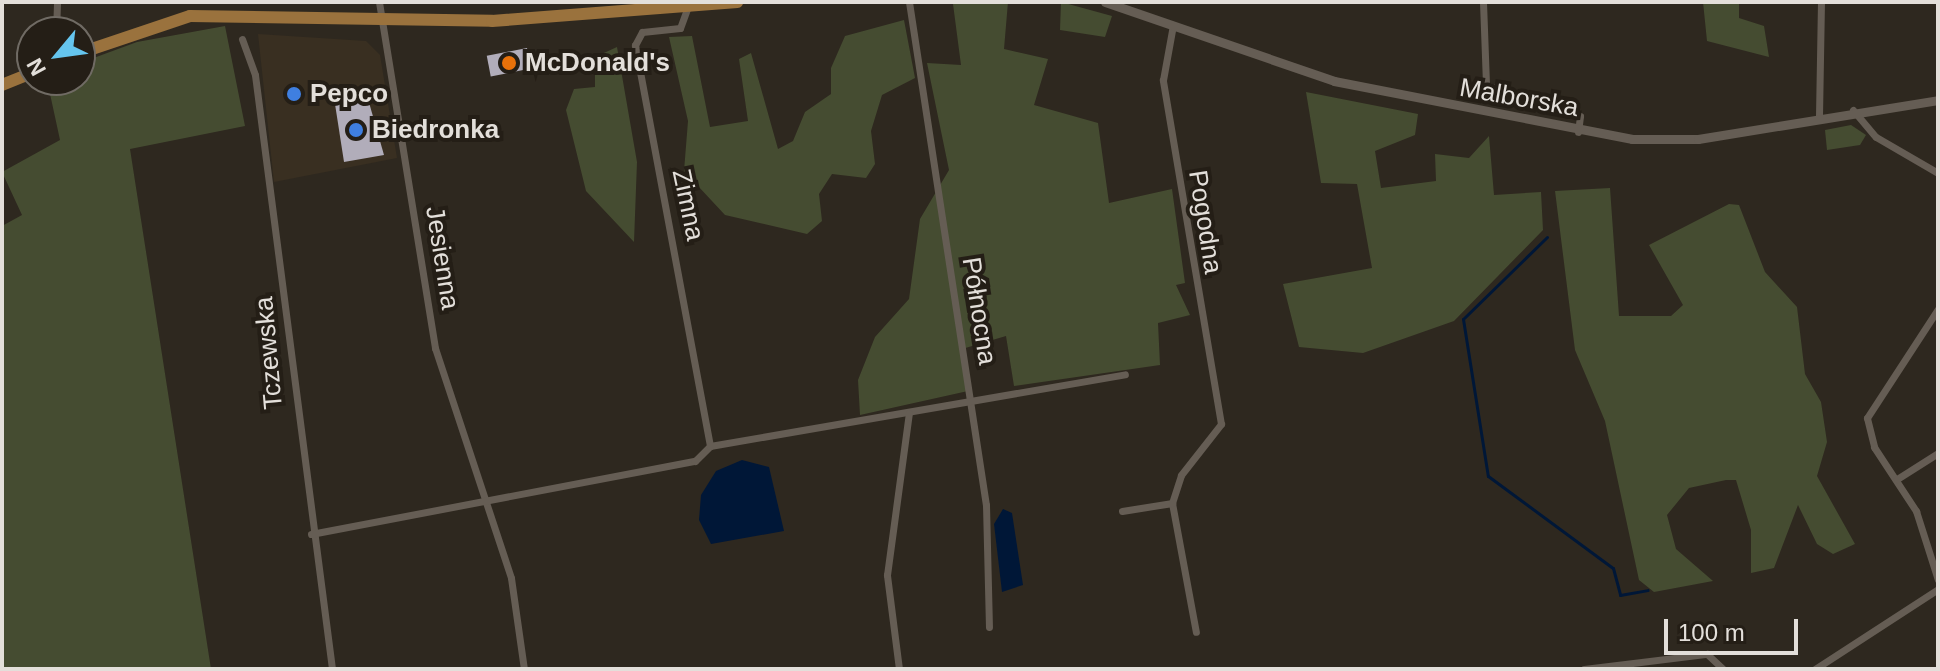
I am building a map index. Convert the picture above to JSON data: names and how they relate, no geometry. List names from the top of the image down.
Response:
{
  "streets": {
    "street": [
      "Malborska",
      "Zimna",
      "Pogodna",
      "Jesienna",
      "Północna",
      "Tczewska"
    ]
  },
  "crossings": [
    ["Malborska", "Pogodna"]
  ],
  "places": ["McDonald's", "Pepco", "Biedronka"],
  "scale_bar": "100 m",
  "north": "bottom left"
}
